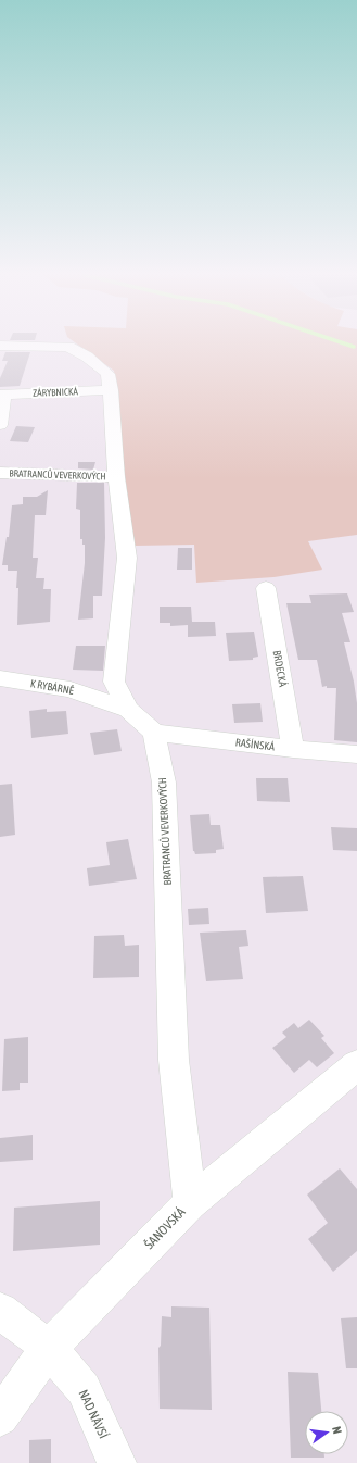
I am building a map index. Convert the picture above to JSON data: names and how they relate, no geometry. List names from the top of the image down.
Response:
{
  "streets": {
    "street": [
      "ZÁRYBNICKÁ",
      "BRATRANCŮ VEVERKOVÝCH",
      "BRDECKÁ",
      "K RYBÁRNĚ",
      "RAŠÍNSKÁ",
      "ŠANOVSKÁ",
      "NAD NÁVSÍ"
    ]
  },
  "crossings": [
    ["ZÁRYBNICKÁ", "BRATRANCŮ VEVERKOVÝCH"],
    ["BRATRANCŮ VEVERKOVÝCH", "K RYBÁRNĚ"],
    ["BRATRANCŮ VEVERKOVÝCH", "RAŠÍNSKÁ"],
    ["BRATRANCŮ VEVERKOVÝCH", "ŠANOVSKÁ"],
    ["BRDECKÁ", "RAŠÍNSKÁ"],
    ["ŠANOVSKÁ", "NAD NÁVSÍ"]
  ],
  "north": "right"
}
